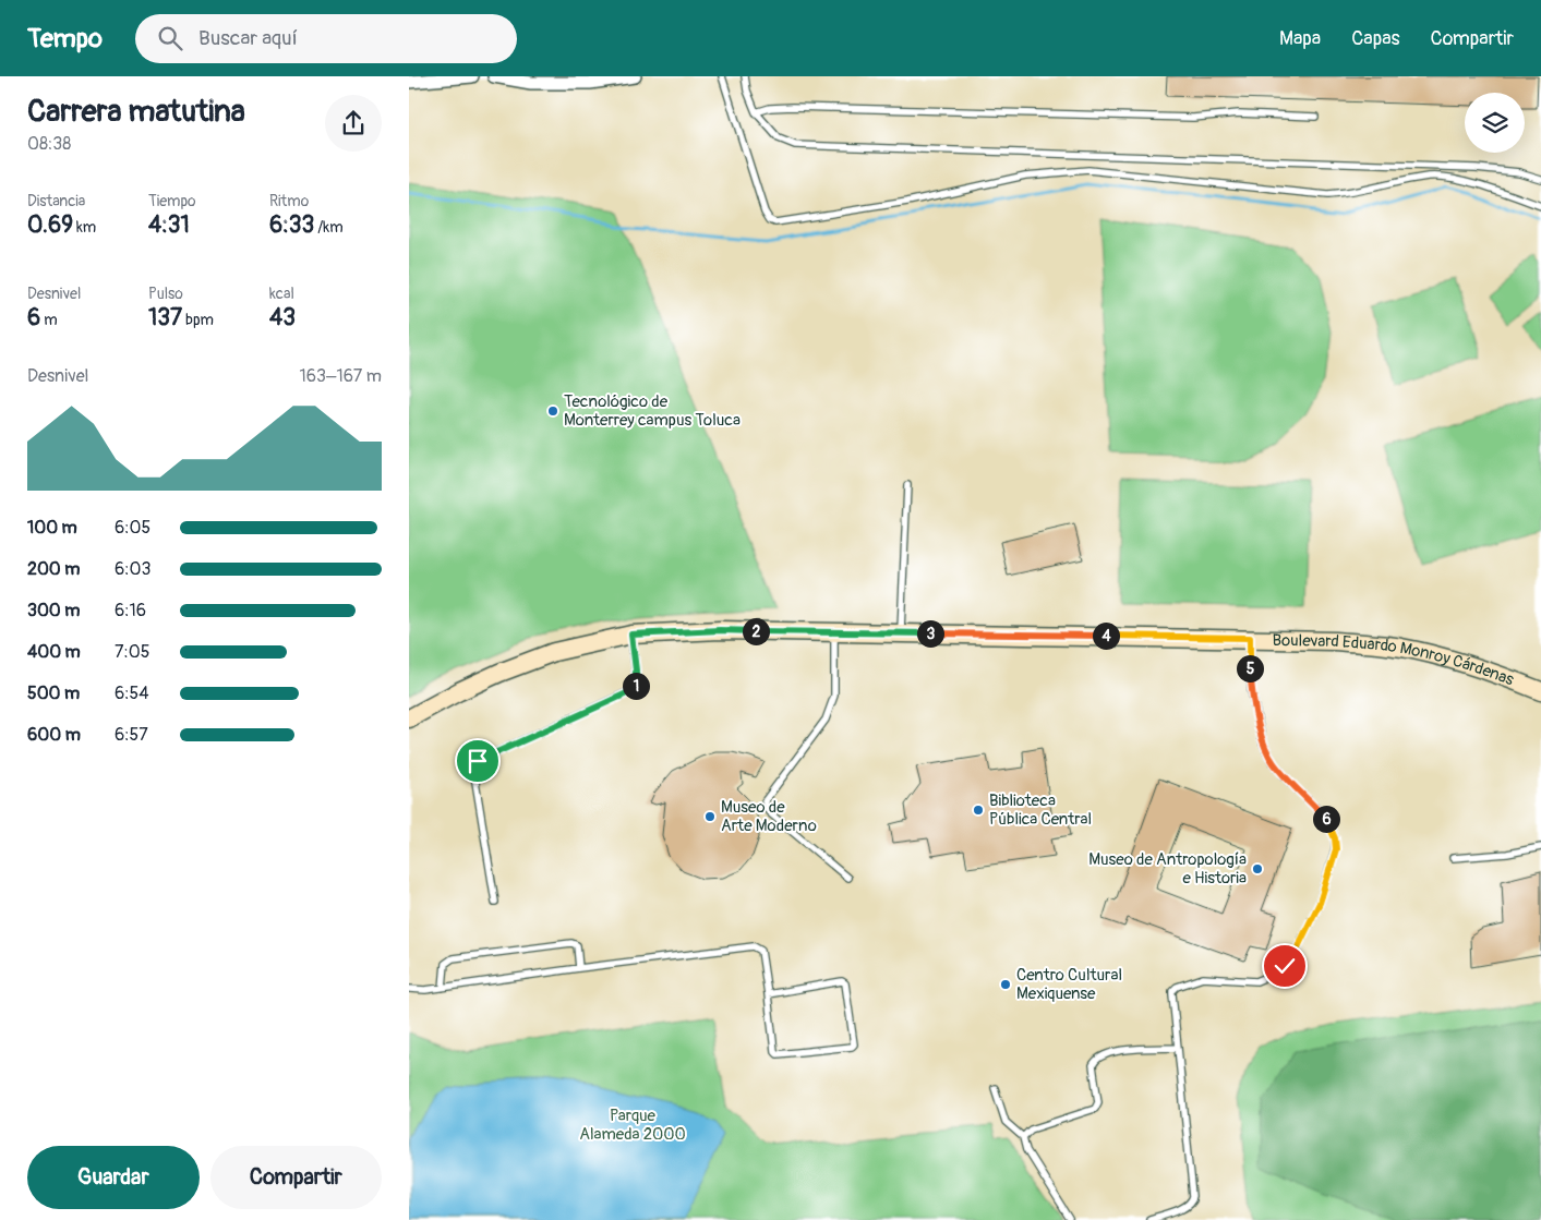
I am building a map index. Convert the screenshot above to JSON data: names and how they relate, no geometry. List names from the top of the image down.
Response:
{
  "streets": {
    "main road": ["Boulevard Eduardo Monroy Cárdenas"]
  },
  "parks": ["Parque Alameda 2000"],
  "places": [
    "Tecnológico de Monterrey campus Toluca",
    "Biblioteca Pública Central",
    "Museo de Arte Moderno",
    "Museo de Antropología e Historia",
    "Centro Cultural Mexiquense"
  ],
  "page": {
    "header": "Tempo",
    "search": "Buscar aquí",
    "nav": ["Mapa", "Capas", "Compartir"],
    "heading": ["Carrera matutina", "08:38"],
    "stats": [
      ["Distancia", "0.69 km"],
      ["Tiempo", "4:31"],
      ["Ritmo", "6:33 /km"],
      ["Desnivel", "6 m"],
      ["Pulso", "137 bpm"],
      ["kcal", "43"]
    ],
    "chart": ["Desnivel", "163–167 m"],
    "list": [
      {
        "name": "100 m",
        "note": "6:05"
      },
      {
        "name": "200 m",
        "note": "6:03"
      },
      {
        "name": "300 m",
        "note": "6:16"
      },
      {
        "name": "400 m",
        "note": "7:05"
      },
      {
        "name": "500 m",
        "note": "6:54"
      },
      {
        "name": "600 m",
        "note": "6:57"
      }
    ],
    "pins": [
      "2",
      "3",
      "4",
      "5",
      "1",
      "6"
    ],
    "buttons": ["Guardar", "Compartir"]
  }
}
